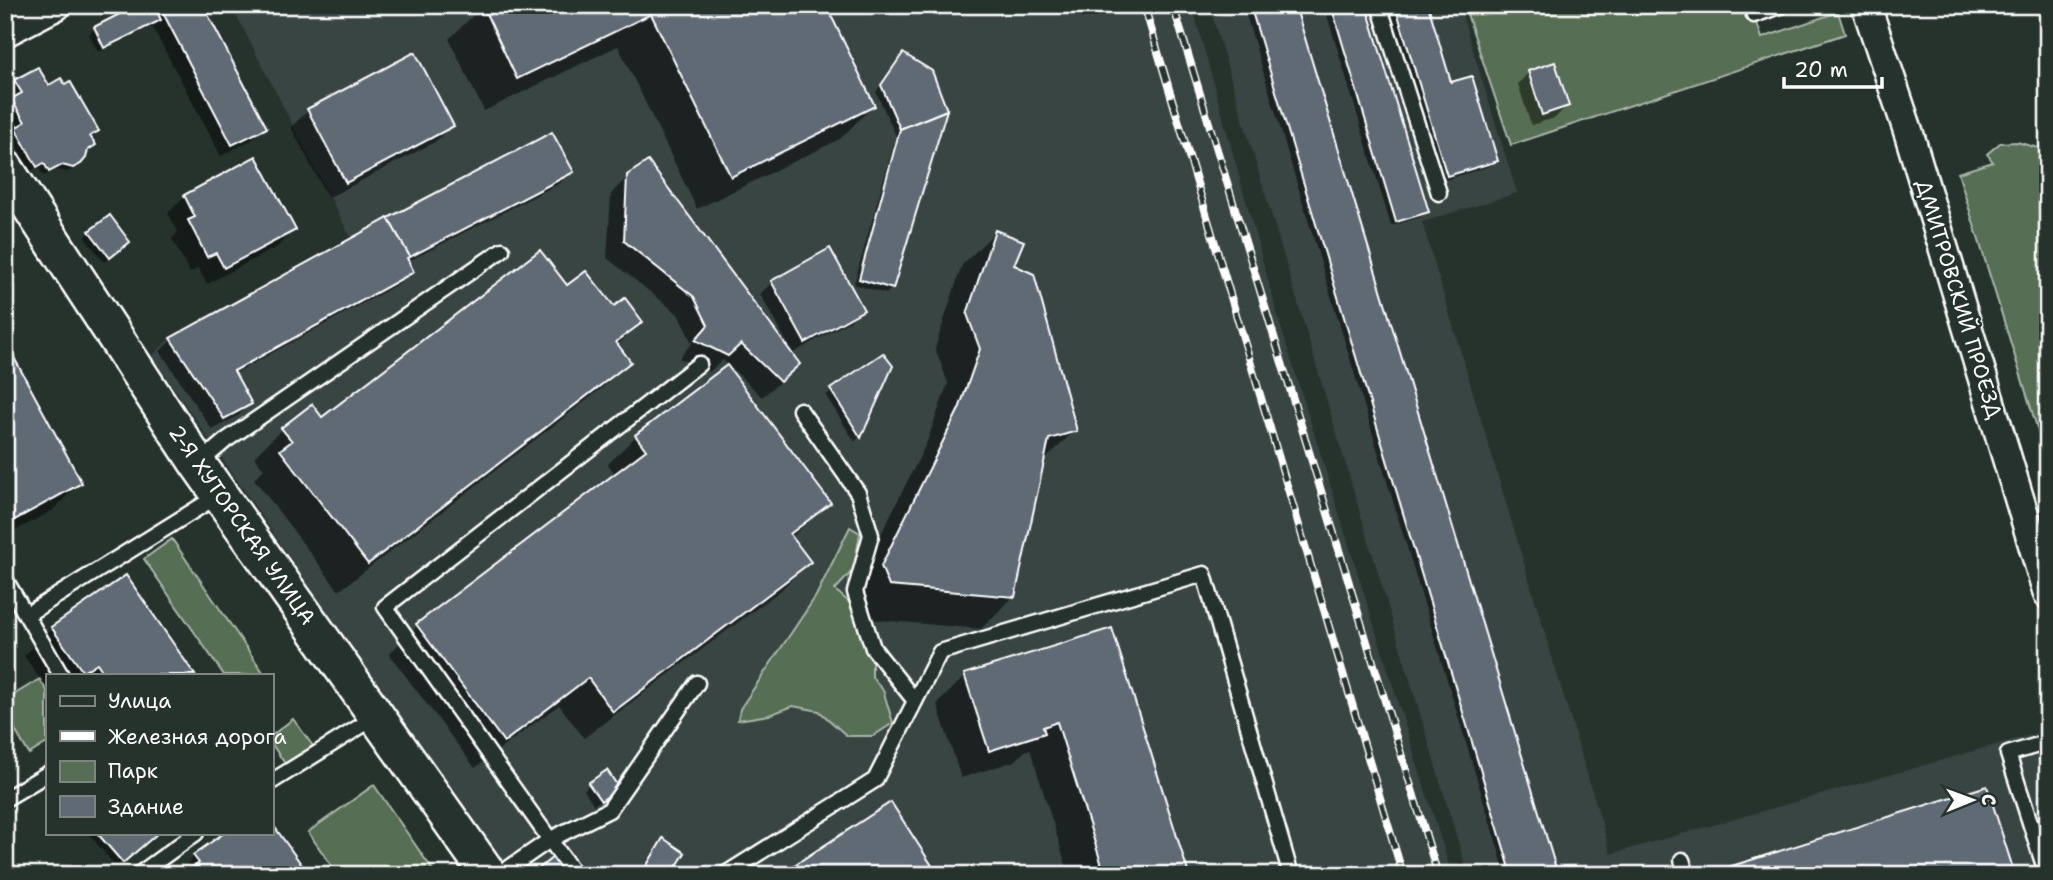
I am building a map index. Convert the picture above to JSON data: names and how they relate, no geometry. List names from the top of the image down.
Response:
{
  "streets": {
    "street": ["ДМИТРОВСКИЙ ПРОЕЗД", "2-Я ХУТОРСКАЯ УЛИЦА"]
  },
  "legend": [
    "Улица",
    "Железная дорога",
    "Парк",
    "Здание"
  ],
  "scale_bar": "20 m",
  "north": "right"
}
